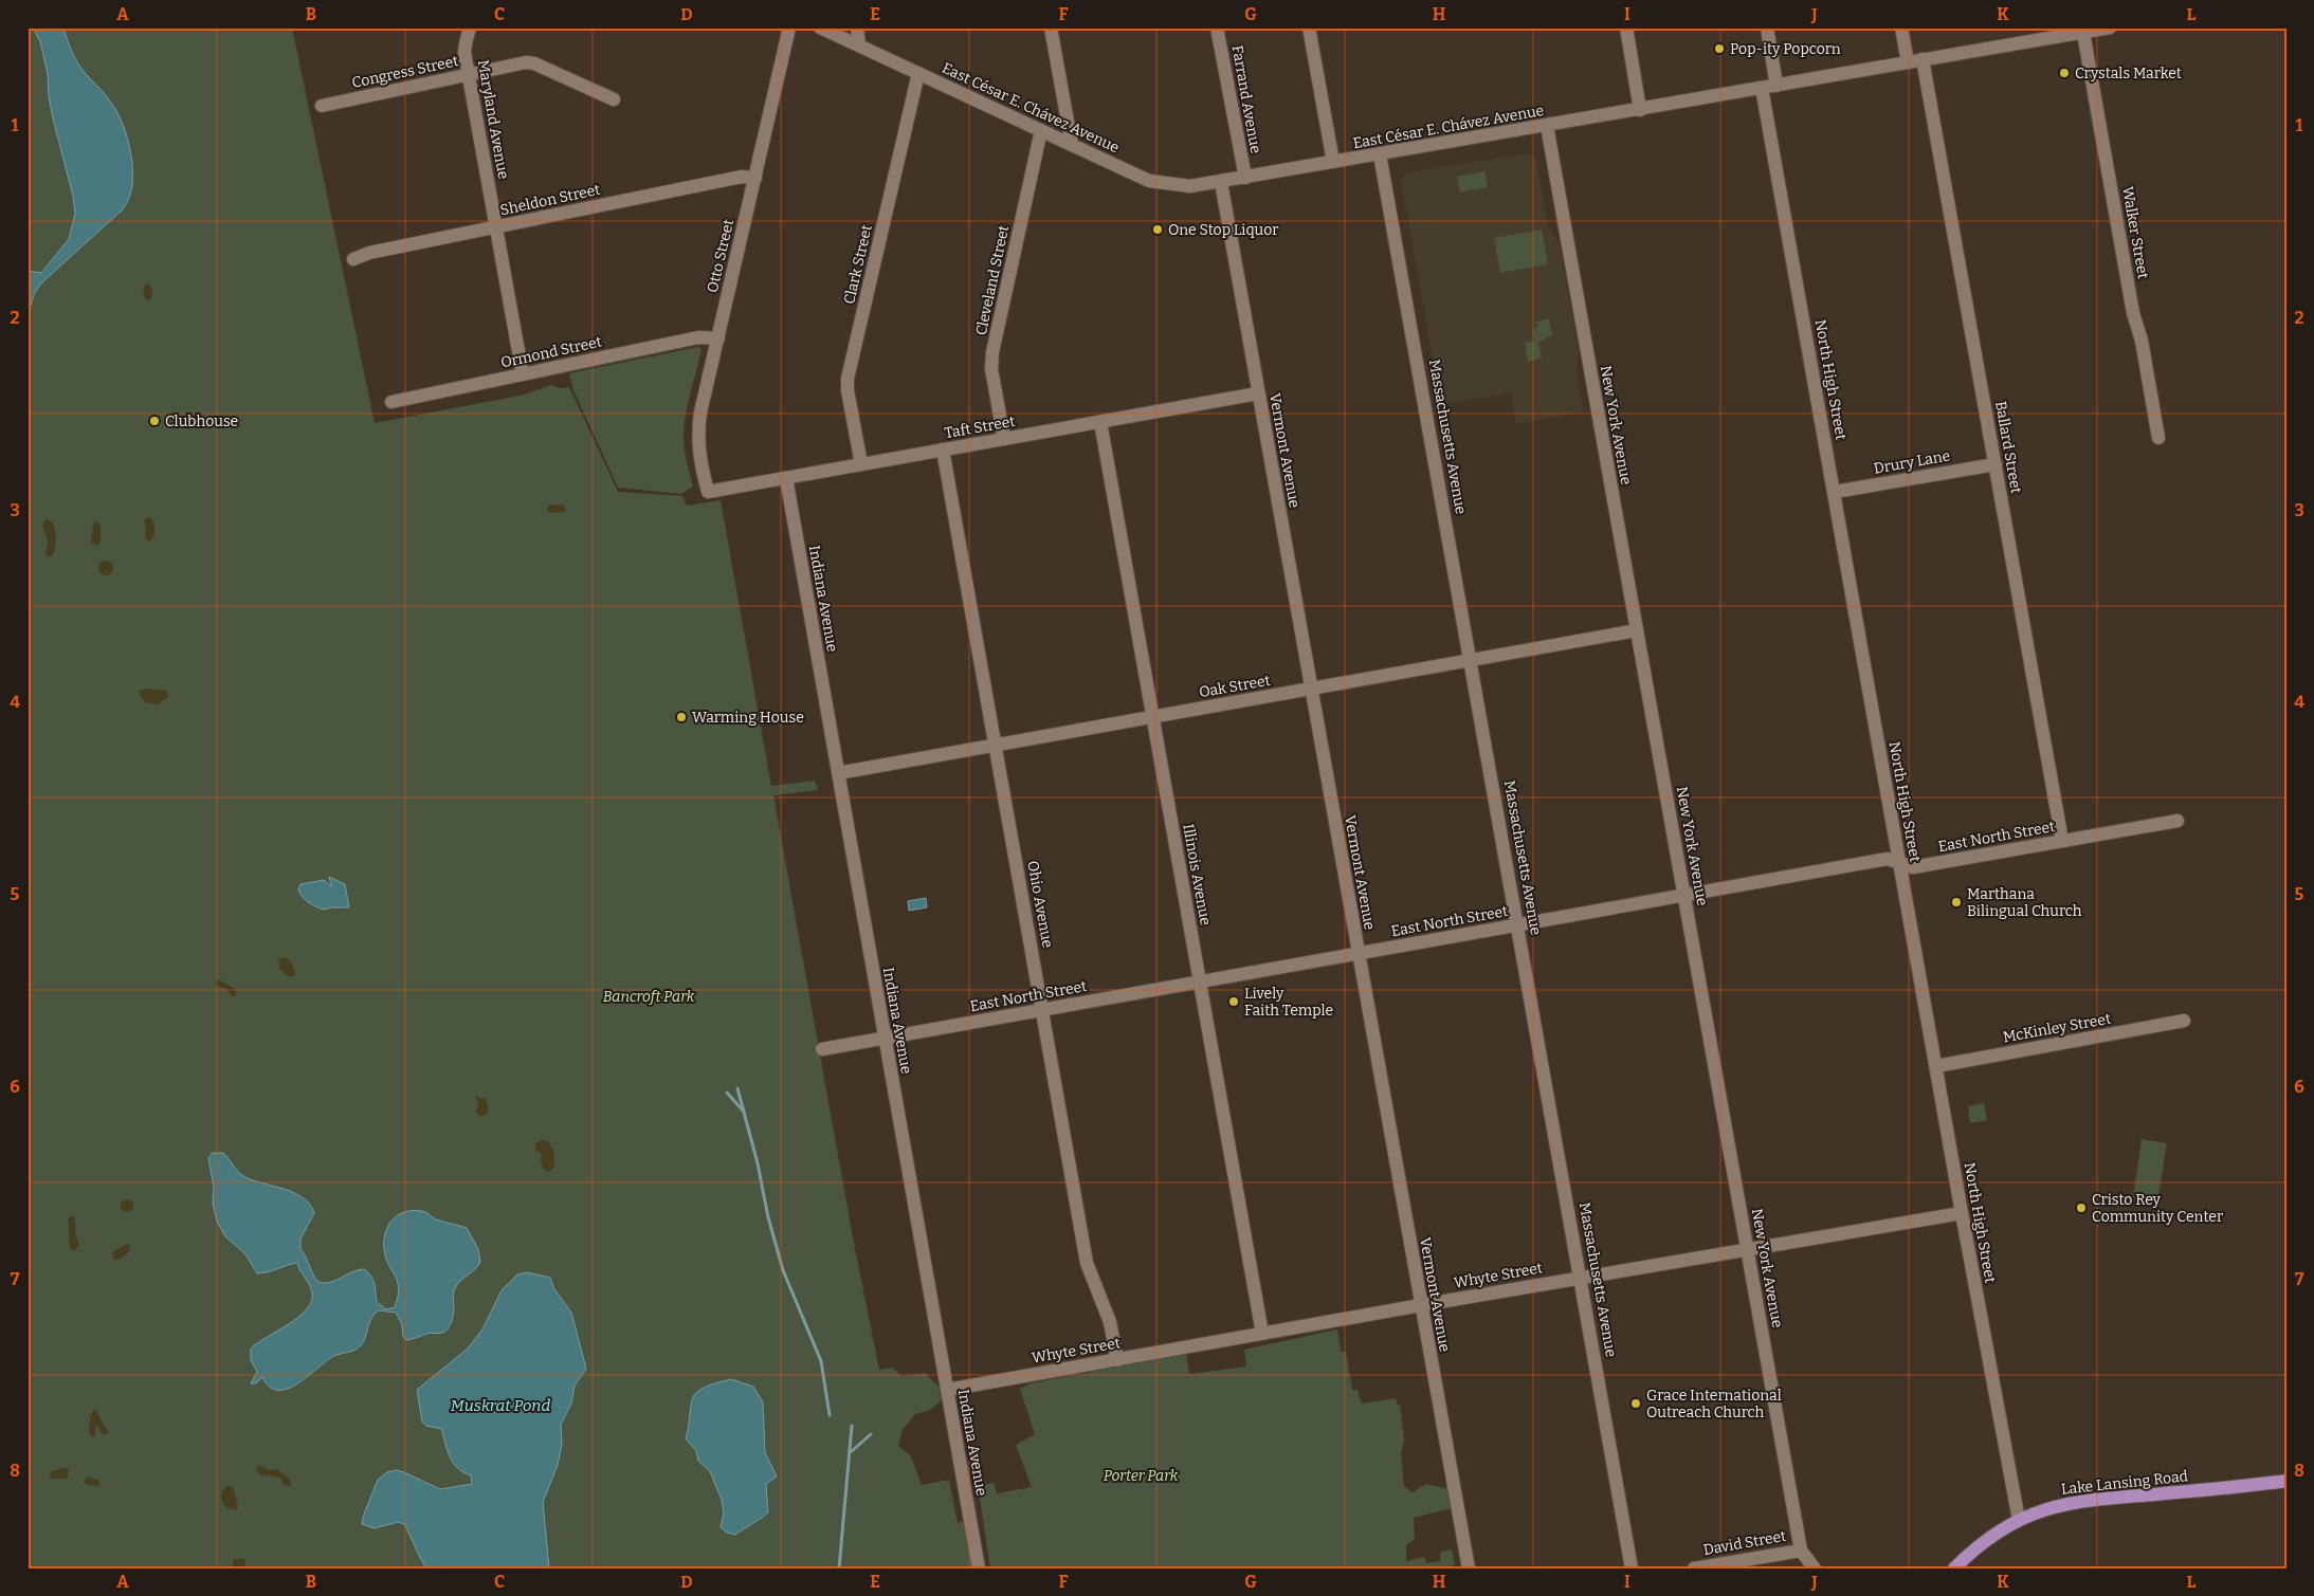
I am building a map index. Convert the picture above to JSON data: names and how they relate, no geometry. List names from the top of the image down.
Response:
{
  "streets": {
    "main road": ["Lake Lansing Road"],
    "street": [
      "Congress Street",
      "Farrand Avenue",
      "East César E. Chávez Avenue",
      "Maryland Avenue",
      "Sheldon Street",
      "Walker Street",
      "Otto Street",
      "Clark Street",
      "Cleveland Street",
      "Ormond Street",
      "North High Street",
      "New York Avenue",
      "Taft Street",
      "Massachusetts Avenue",
      "Ballard Street",
      "Vermont Avenue",
      "Drury Lane",
      "Indiana Avenue",
      "Oak Street",
      "East North Street",
      "Illinois Avenue",
      "Ohio Avenue",
      "McKinley Street",
      "Whyte Street",
      "David Street"
    ]
  },
  "crossings": [
    ["Congress Street", "Maryland Avenue"],
    ["Farrand Avenue", "East César E. Chávez Avenue"],
    ["East César E. Chávez Avenue", "Walker Street"],
    ["East César E. Chávez Avenue", "Clark Street"],
    ["East César E. Chávez Avenue", "Cleveland Street"],
    ["East César E. Chávez Avenue", "North High Street"],
    ["East César E. Chávez Avenue", "New York Avenue"],
    ["East César E. Chávez Avenue", "Massachusetts Avenue"],
    ["East César E. Chávez Avenue", "Ballard Street"],
    ["East César E. Chávez Avenue", "Vermont Avenue"],
    ["Maryland Avenue", "Sheldon Street"],
    ["Maryland Avenue", "Ormond Street"],
    ["Sheldon Street", "Otto Street"],
    ["Otto Street", "Ormond Street"],
    ["Otto Street", "Taft Street"],
    ["Clark Street", "Taft Street"],
    ["Cleveland Street", "Taft Street"],
    ["North High Street", "Drury Lane"],
    ["North High Street", "East North Street"],
    ["North High Street", "McKinley Street"],
    ["North High Street", "Whyte Street"],
    ["North High Street", "Lake Lansing Road"],
    ["New York Avenue", "Oak Street"],
    ["New York Avenue", "East North Street"],
    ["New York Avenue", "Whyte Street"],
    ["New York Avenue", "David Street"],
    ["Taft Street", "Vermont Avenue"],
    ["Taft Street", "Indiana Avenue"],
    ["Taft Street", "Illinois Avenue"],
    ["Taft Street", "Ohio Avenue"],
    ["Massachusetts Avenue", "Oak Street"],
    ["Massachusetts Avenue", "East North Street"],
    ["Massachusetts Avenue", "Whyte Street"],
    ["Ballard Street", "Drury Lane"],
    ["Ballard Street", "East North Street"],
    ["Vermont Avenue", "Oak Street"],
    ["Vermont Avenue", "East North Street"],
    ["Vermont Avenue", "Whyte Street"],
    ["Indiana Avenue", "Oak Street"],
    ["Indiana Avenue", "East North Street"],
    ["Indiana Avenue", "Whyte Street"],
    ["Oak Street", "Illinois Avenue"],
    ["Oak Street", "Ohio Avenue"],
    ["East North Street", "Illinois Avenue"],
    ["East North Street", "Ohio Avenue"],
    ["Illinois Avenue", "Whyte Street"],
    ["Ohio Avenue", "Whyte Street"]
  ],
  "water": ["Muskrat Pond"],
  "parks": ["Bancroft Park", "Porter Park"],
  "places": [
    "Pop-ity Popcorn",
    "Crystals Market",
    "One Stop Liquor",
    "Clubhouse",
    "Warming House",
    "Marthana Bilingual Church",
    "Lively Faith Temple",
    "Cristo Rey Community Center",
    "Grace International Outreach Church"
  ],
  "grid": {
    "columns": [
      "A",
      "B",
      "C",
      "D",
      "E",
      "F",
      "G",
      "H",
      "I",
      "J",
      "K",
      "L"
    ],
    "rows": [
      "1",
      "2",
      "3",
      "4",
      "5",
      "6",
      "7",
      "8"
    ]
  }
}
